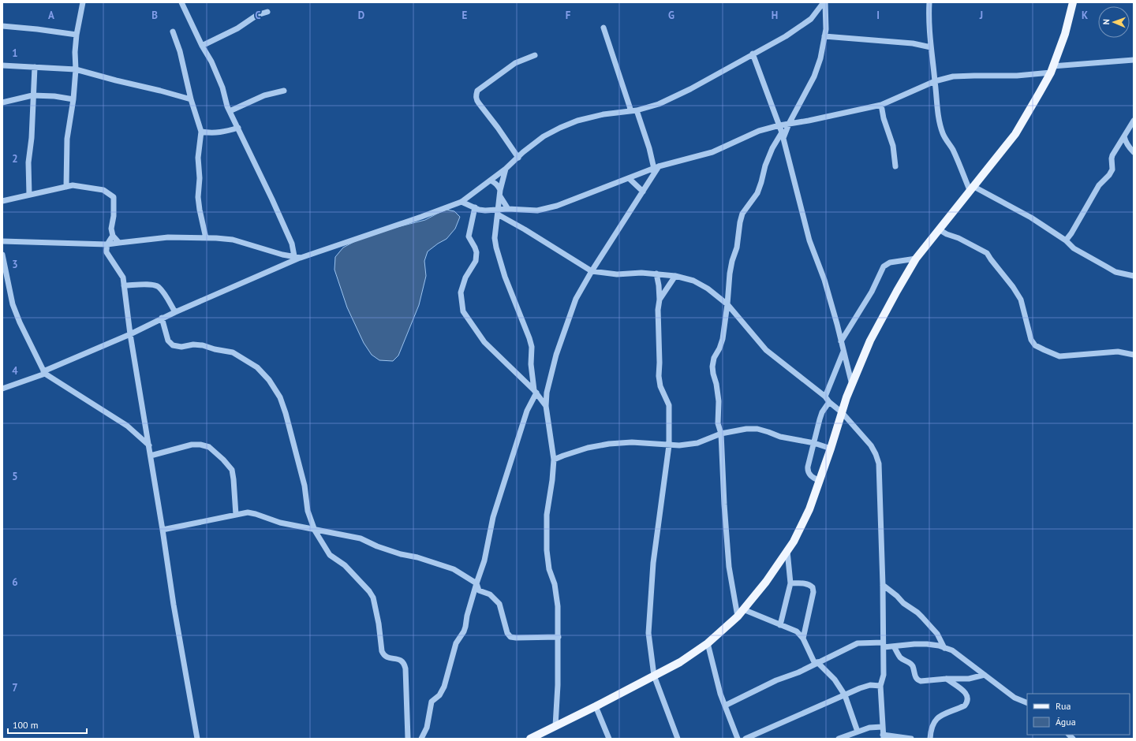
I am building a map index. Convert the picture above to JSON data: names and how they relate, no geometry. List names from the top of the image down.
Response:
{
  "legend": ["Rua", "Água"],
  "scale_bar": "100 m",
  "north": "left",
  "grid": {
    "columns": [
      "A",
      "B",
      "C",
      "D",
      "E",
      "F",
      "G",
      "H",
      "I",
      "J",
      "K"
    ],
    "rows": [
      "1",
      "2",
      "3",
      "4",
      "5",
      "6",
      "7"
    ]
  }
}
